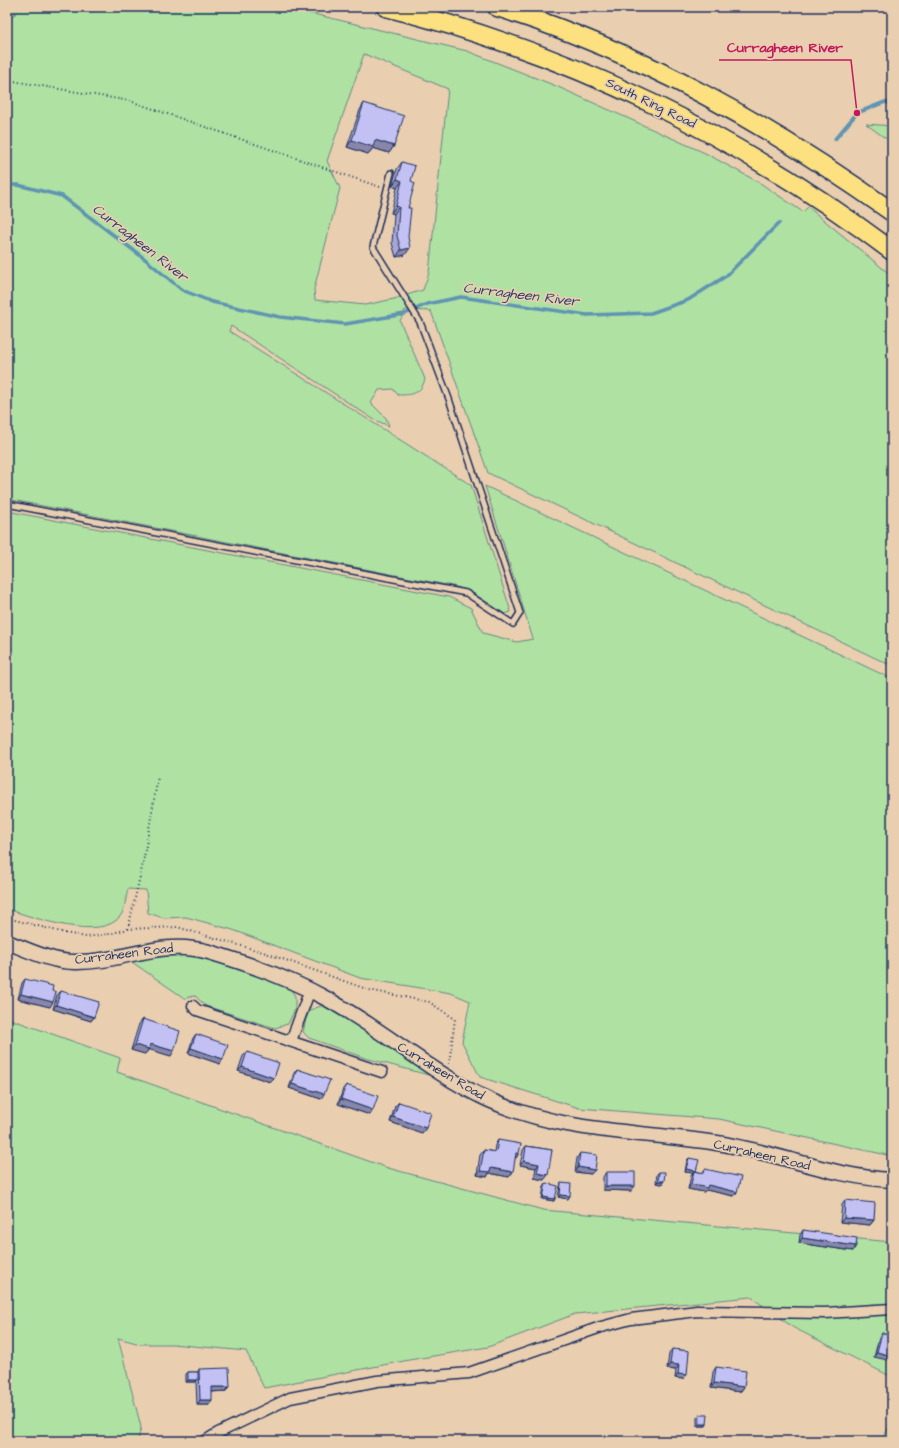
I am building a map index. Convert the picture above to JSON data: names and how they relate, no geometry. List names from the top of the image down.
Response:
{
  "streets": {
    "highway": ["South Ring Road"],
    "street": ["Curraheen Road"]
  },
  "water": ["Curragheen River"],
  "places": ["Curragheen River"]
}
